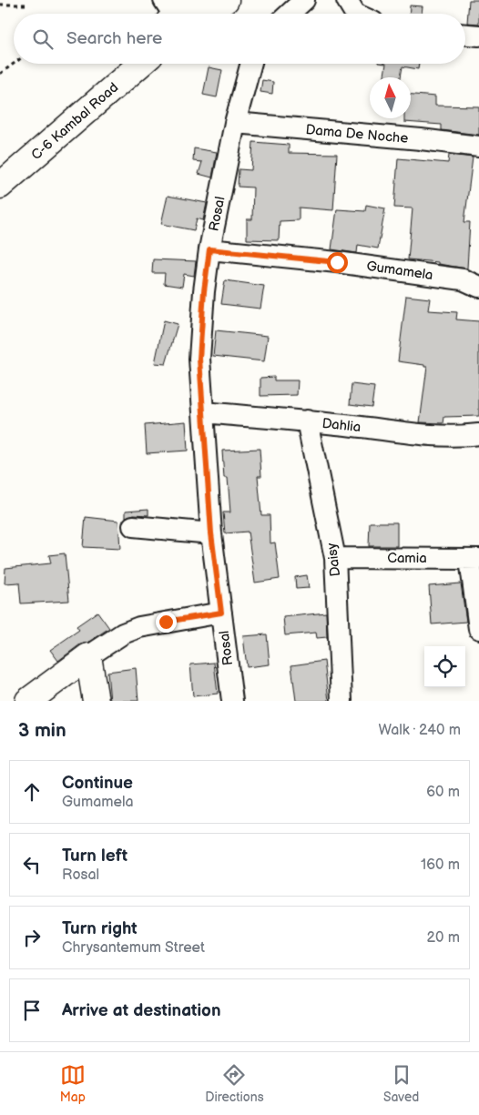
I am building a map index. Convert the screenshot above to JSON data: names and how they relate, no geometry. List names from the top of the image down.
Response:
{
  "streets": {
    "main road": ["C-6 Kambal Road"],
    "street": [
      "Dama De Noche",
      "Rosal",
      "Gumamela",
      "Dahlia",
      "Camia",
      "Daisy"
    ]
  },
  "crossings": [
    ["Dama De Noche", "Rosal"],
    ["Rosal", "Gumamela"],
    ["Rosal", "Dahlia"],
    ["Dahlia", "Daisy"],
    ["Camia", "Daisy"]
  ],
  "north": "top",
  "page": {
    "search": "Search here",
    "heading": ["3 min", "Walk · 240 m"],
    "list": [
      ["Continue", "Gumamela", "60 m"],
      ["Turn left", "Rosal", "160 m"],
      ["Turn right", "Chrysantemum Street", "20 m"],
      "Arrive at destination"
    ],
    "nav": ["Map", "Directions", "Saved"]
  }
}
